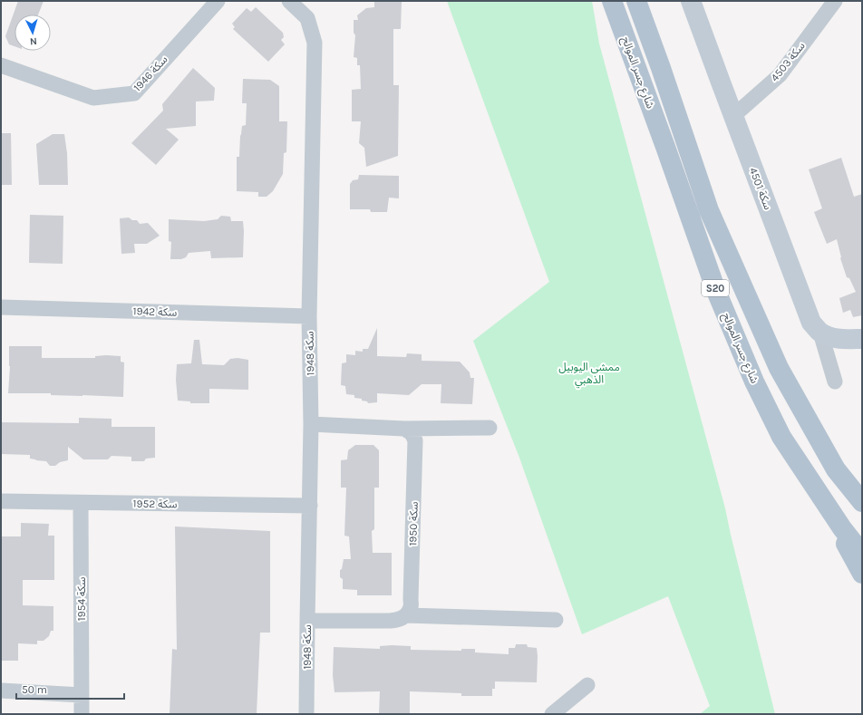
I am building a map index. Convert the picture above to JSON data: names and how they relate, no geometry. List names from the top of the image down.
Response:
{
  "streets": {
    "main road": ["شارع جسر الموالح", "S20"],
    "street": [
      "سكة 4503",
      "سكة 1946",
      "سكة 4501",
      "سكة 1942",
      "سكة 1948",
      "سكة 1952",
      "سكة 1950",
      "سكة 1954"
    ]
  },
  "crossings": [
    ["سكة 4503", "سكة 4501"],
    ["سكة 1942", "سكة 1948"],
    ["سكة 1948", "سكة 1952"],
    ["سكة 1952", "سكة 1954"]
  ],
  "parks": ["ممشى اليوبيل الذهبي"],
  "scale_bar": "50 m",
  "north": "bottom"
}
